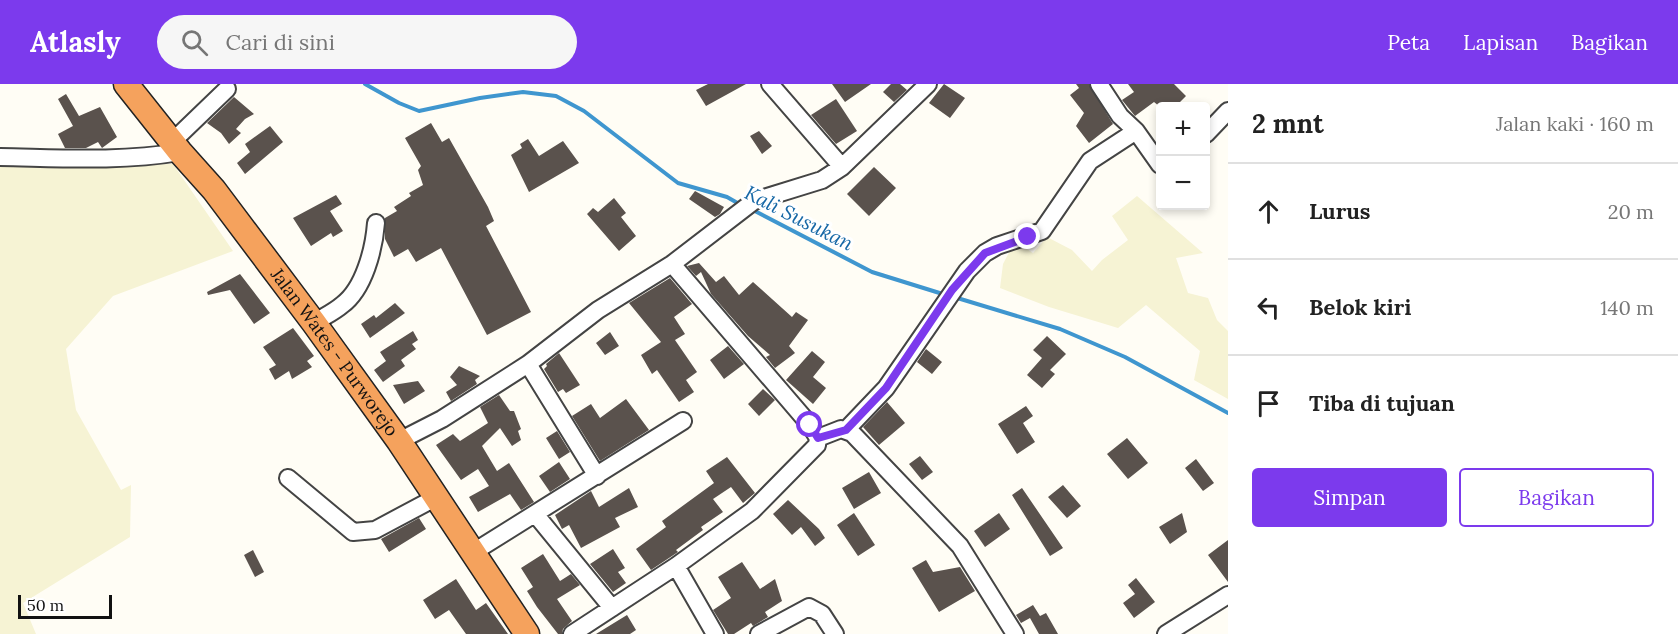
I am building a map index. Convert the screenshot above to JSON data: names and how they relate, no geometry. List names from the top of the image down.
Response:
{
  "streets": {
    "highway": ["Jalan Wates - Purworejo"]
  },
  "water": ["Kali Susukan"],
  "scale_bar": "50 m",
  "page": {
    "header": "Atlasly",
    "search": "Cari di sini",
    "nav": ["Peta", "Lapisan", "Bagikan"],
    "heading": ["2 mnt", "Jalan kaki · 160 m"],
    "map_buttons": ["+", "−"],
    "list": [
      ["Lurus", "20 m"],
      ["Belok kiri", "140 m"],
      "Tiba di tujuan"
    ],
    "buttons": ["Simpan", "Bagikan"],
    "scale": "50 m"
  }
}
